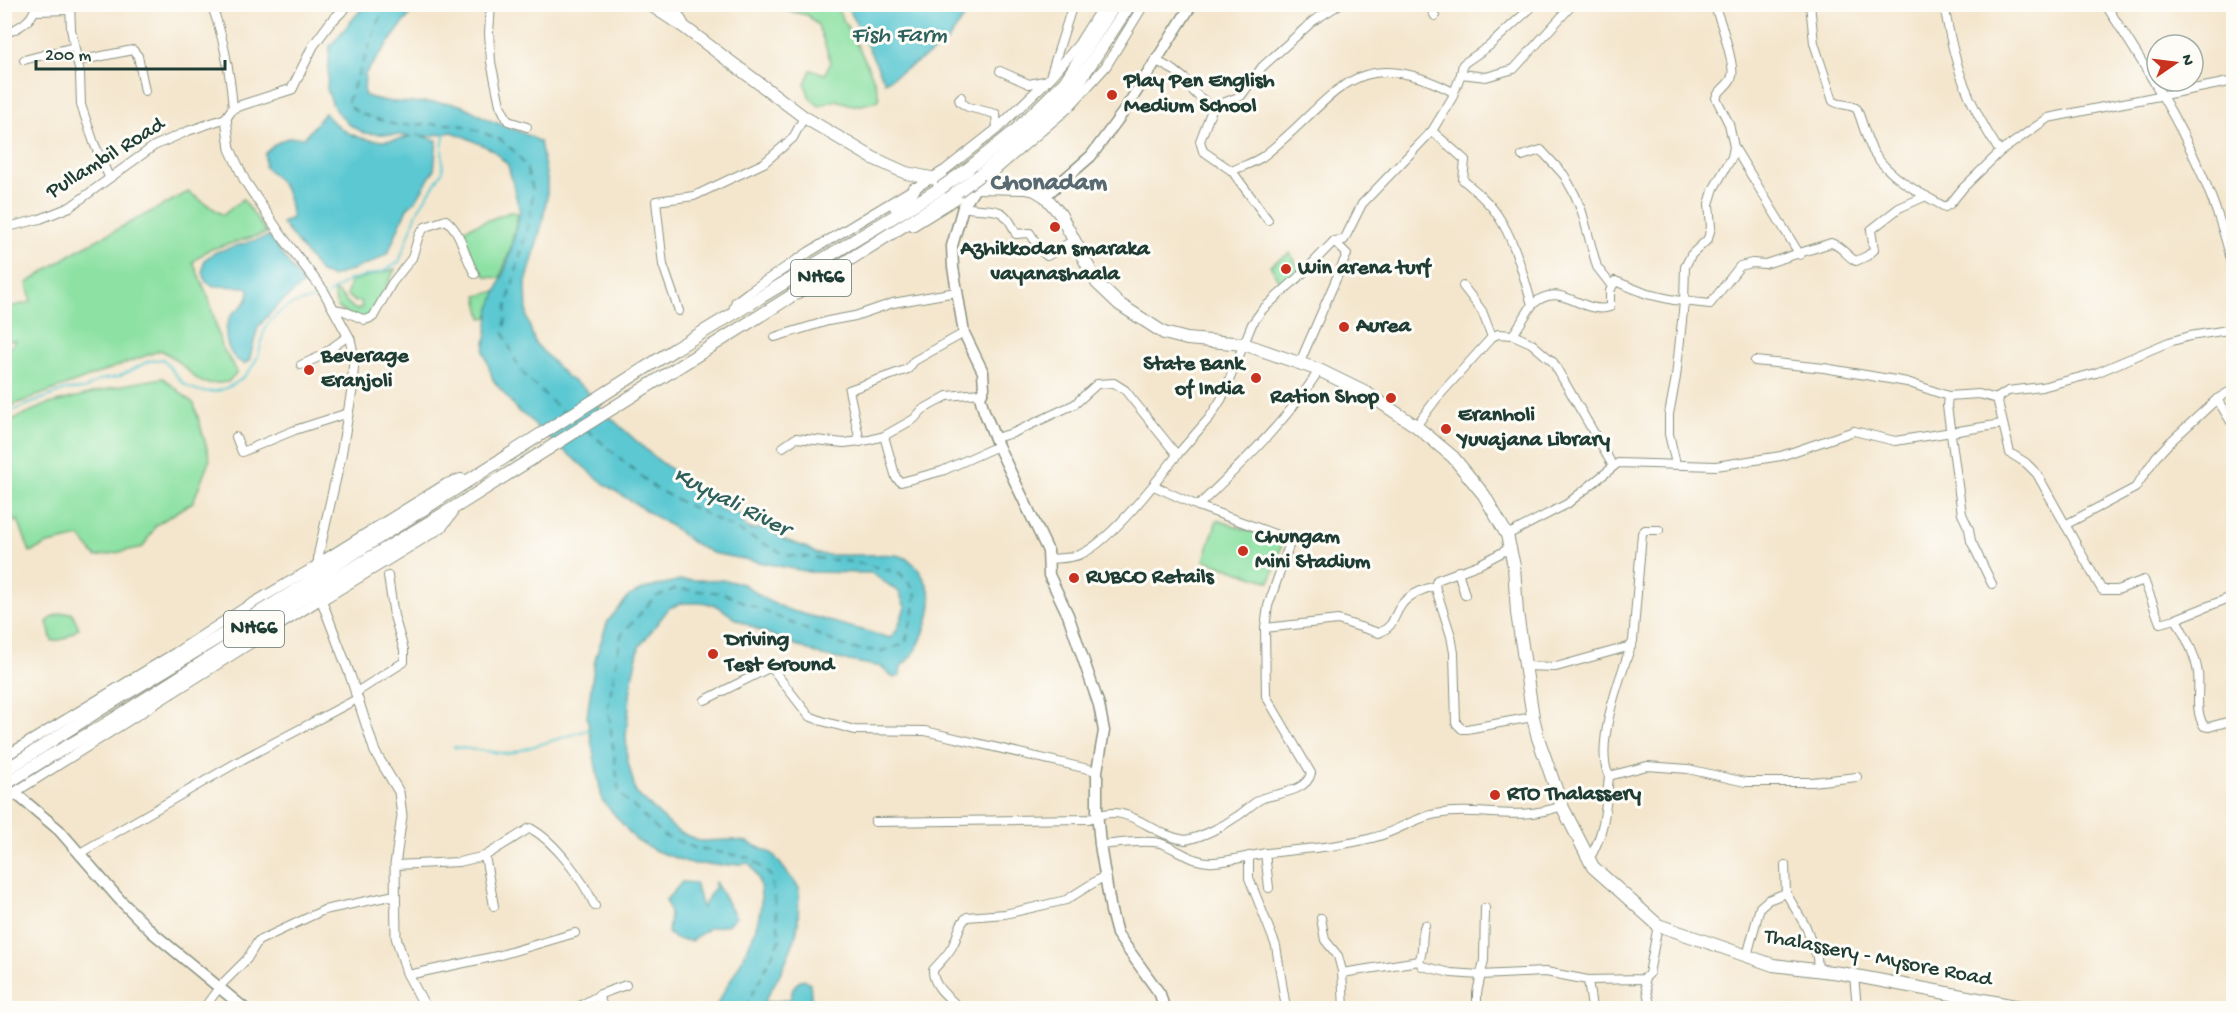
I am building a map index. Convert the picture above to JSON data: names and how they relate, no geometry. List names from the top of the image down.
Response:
{
  "streets": {
    "main road": ["NH66", "Thalassery - Mysore Road"],
    "street": ["Pullambil Road"]
  },
  "districts": ["Chonadam"],
  "water": ["Fish Farm", "Kuyyali River"],
  "places": [
    "Play Pen English Medium School",
    "Azhikkodan smaraka vayanashaala",
    "Win arena turf",
    "Aurea",
    "Beverage Eranjoli",
    "State Bank of India",
    "Ration Shop",
    "Eranholi Yuvajana Library",
    "Chungam Mini Stadium",
    "RUBCO Retails",
    "Driving Test Ground",
    "RTO Thalassery"
  ],
  "scale_bar": "200 m",
  "north": "right"
}
